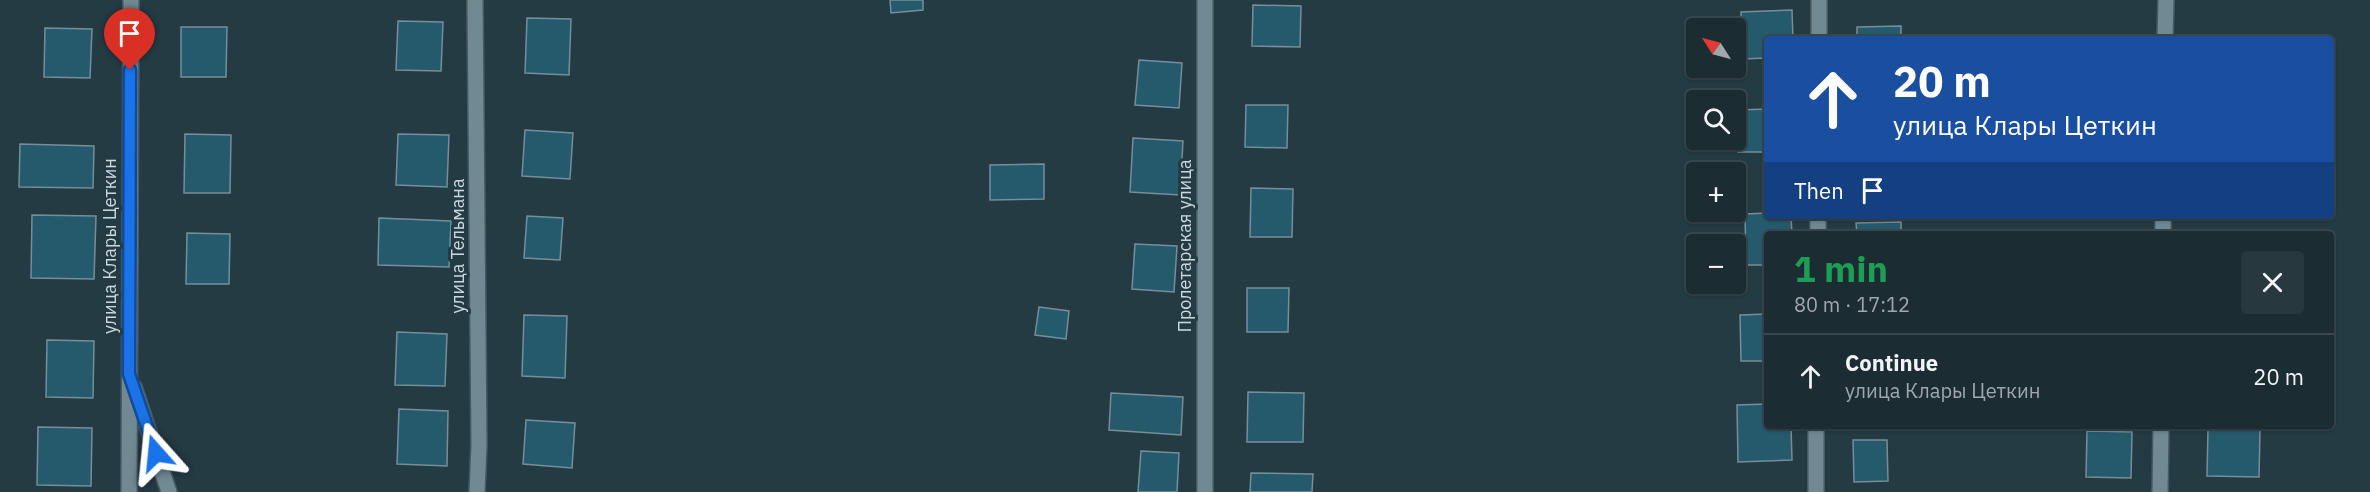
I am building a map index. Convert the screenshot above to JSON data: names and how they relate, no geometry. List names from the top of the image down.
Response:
{
  "streets": {
    "street": ["улица Клары Цеткин", "улица Тельмана", "Пролетарская улица"]
  },
  "north": "top left",
  "page": {
    "map_buttons": ["+", "−"],
    "turn": ["20 m", "улица Клары Цеткин"],
    "then": "Then",
    "heading": ["1 min", "80 m · 17:12"],
    "list": [
      {
        "name": "Continue",
        "note": "улица Клары Цеткин",
        "value": "20 m"
      }
    ]
  }
}
